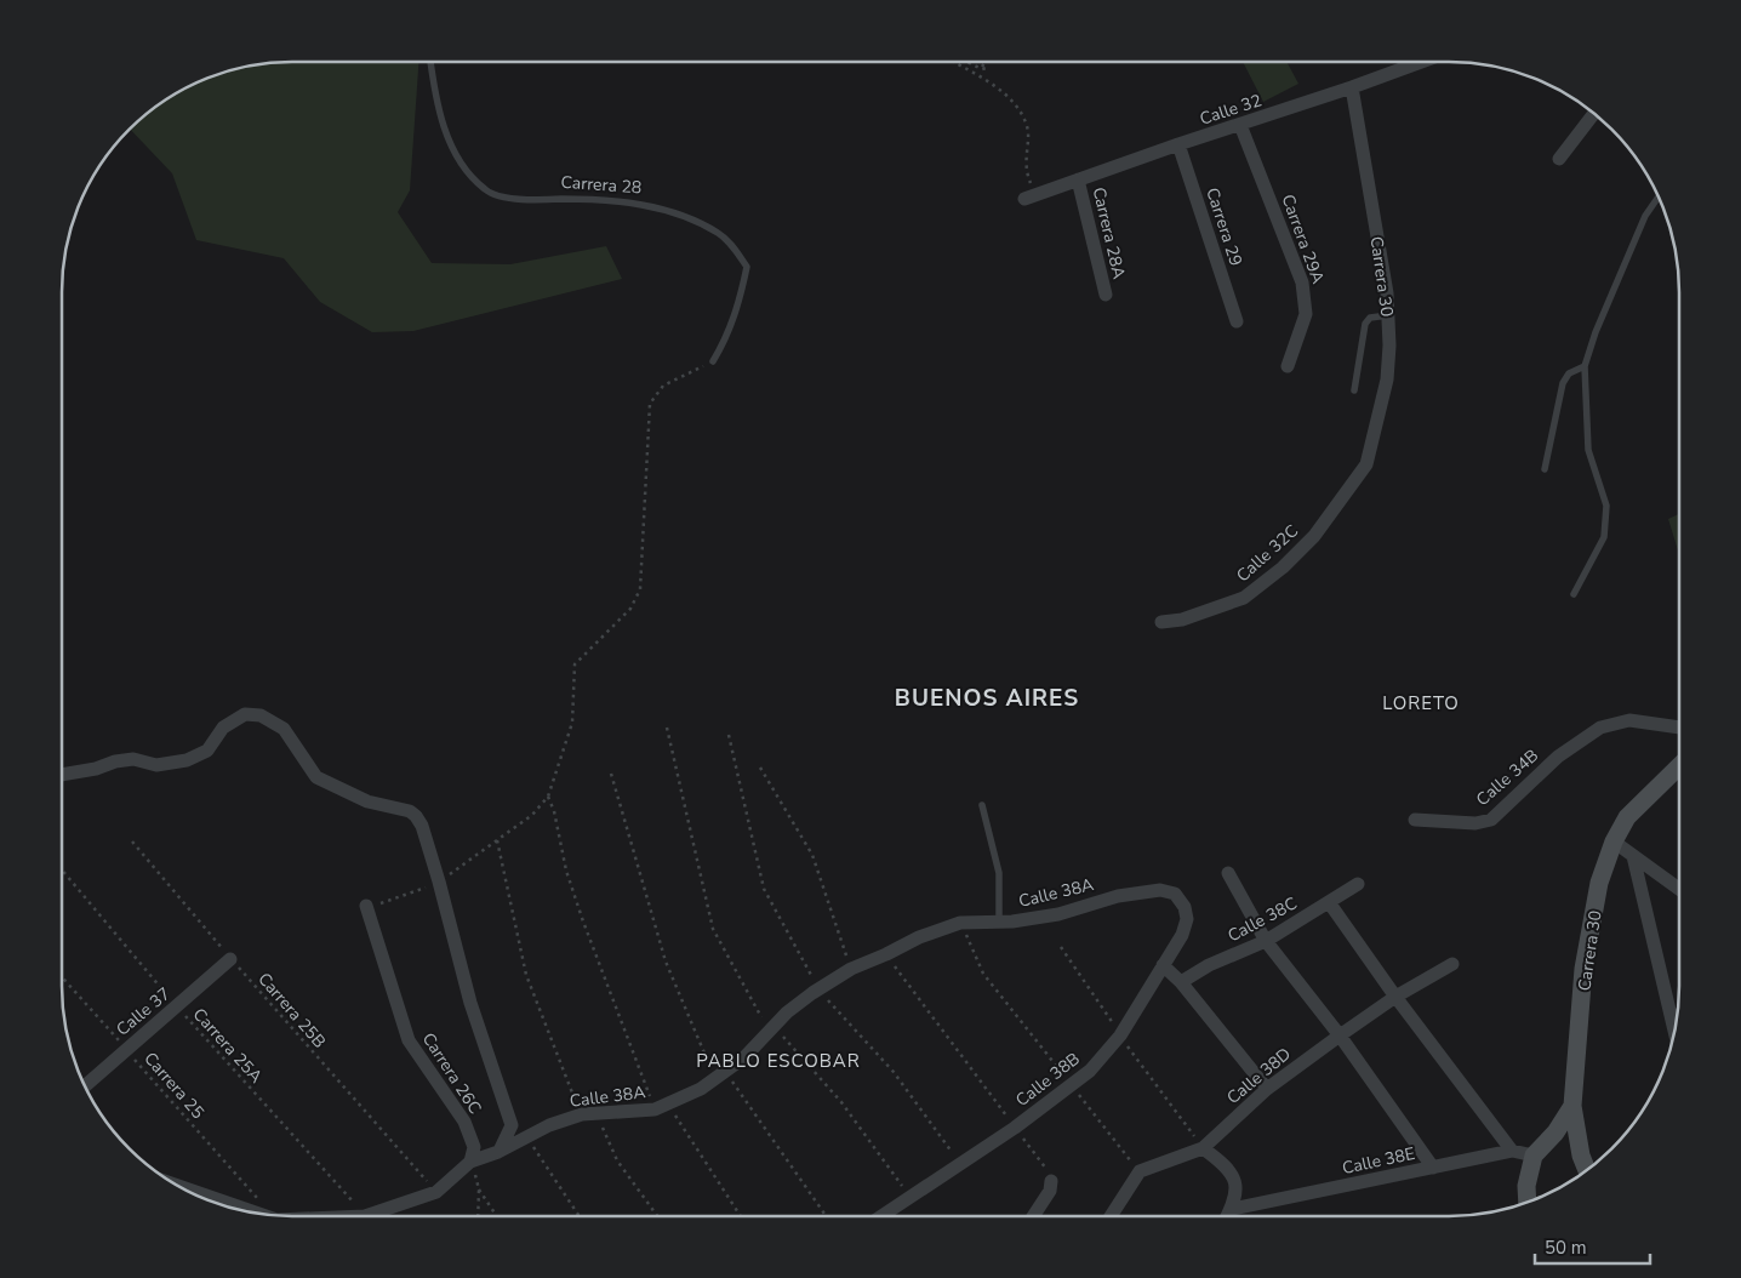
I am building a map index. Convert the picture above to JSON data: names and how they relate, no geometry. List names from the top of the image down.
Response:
{
  "streets": {
    "street": [
      "Calle 32",
      "Carrera 29",
      "Carrera 28A",
      "Carrera 29A",
      "Carrera 30",
      "Calle 32C",
      "Calle 34B",
      "Calle 38A",
      "Calle 38C",
      "Calle 37",
      "Carrera 26C",
      "Calle 38D",
      "Calle 38B",
      "Calle 38E"
    ],
    "lane": ["Carrera 28"],
    "path": ["Carrera 25B", "Carrera 25A", "Carrera 25"]
  },
  "crossings": [
    ["Calle 32", "Carrera 29"],
    ["Calle 32", "Carrera 28A"],
    ["Calle 32", "Carrera 29A"],
    ["Calle 32", "Carrera 30"],
    ["Carrera 30", "Calle 32C"],
    ["Calle 38A", "Carrera 25B"],
    ["Calle 38A", "Carrera 25A"],
    ["Calle 38A", "Carrera 26C"],
    ["Calle 38A", "Calle 38B"],
    ["Carrera 25B", "Calle 37"],
    ["Calle 37", "Carrera 25A"],
    ["Calle 37", "Carrera 25"]
  ],
  "districts": ["BUENOS AIRES", "LORETO", "PABLO ESCOBAR"],
  "scale_bar": "50 m"
}
